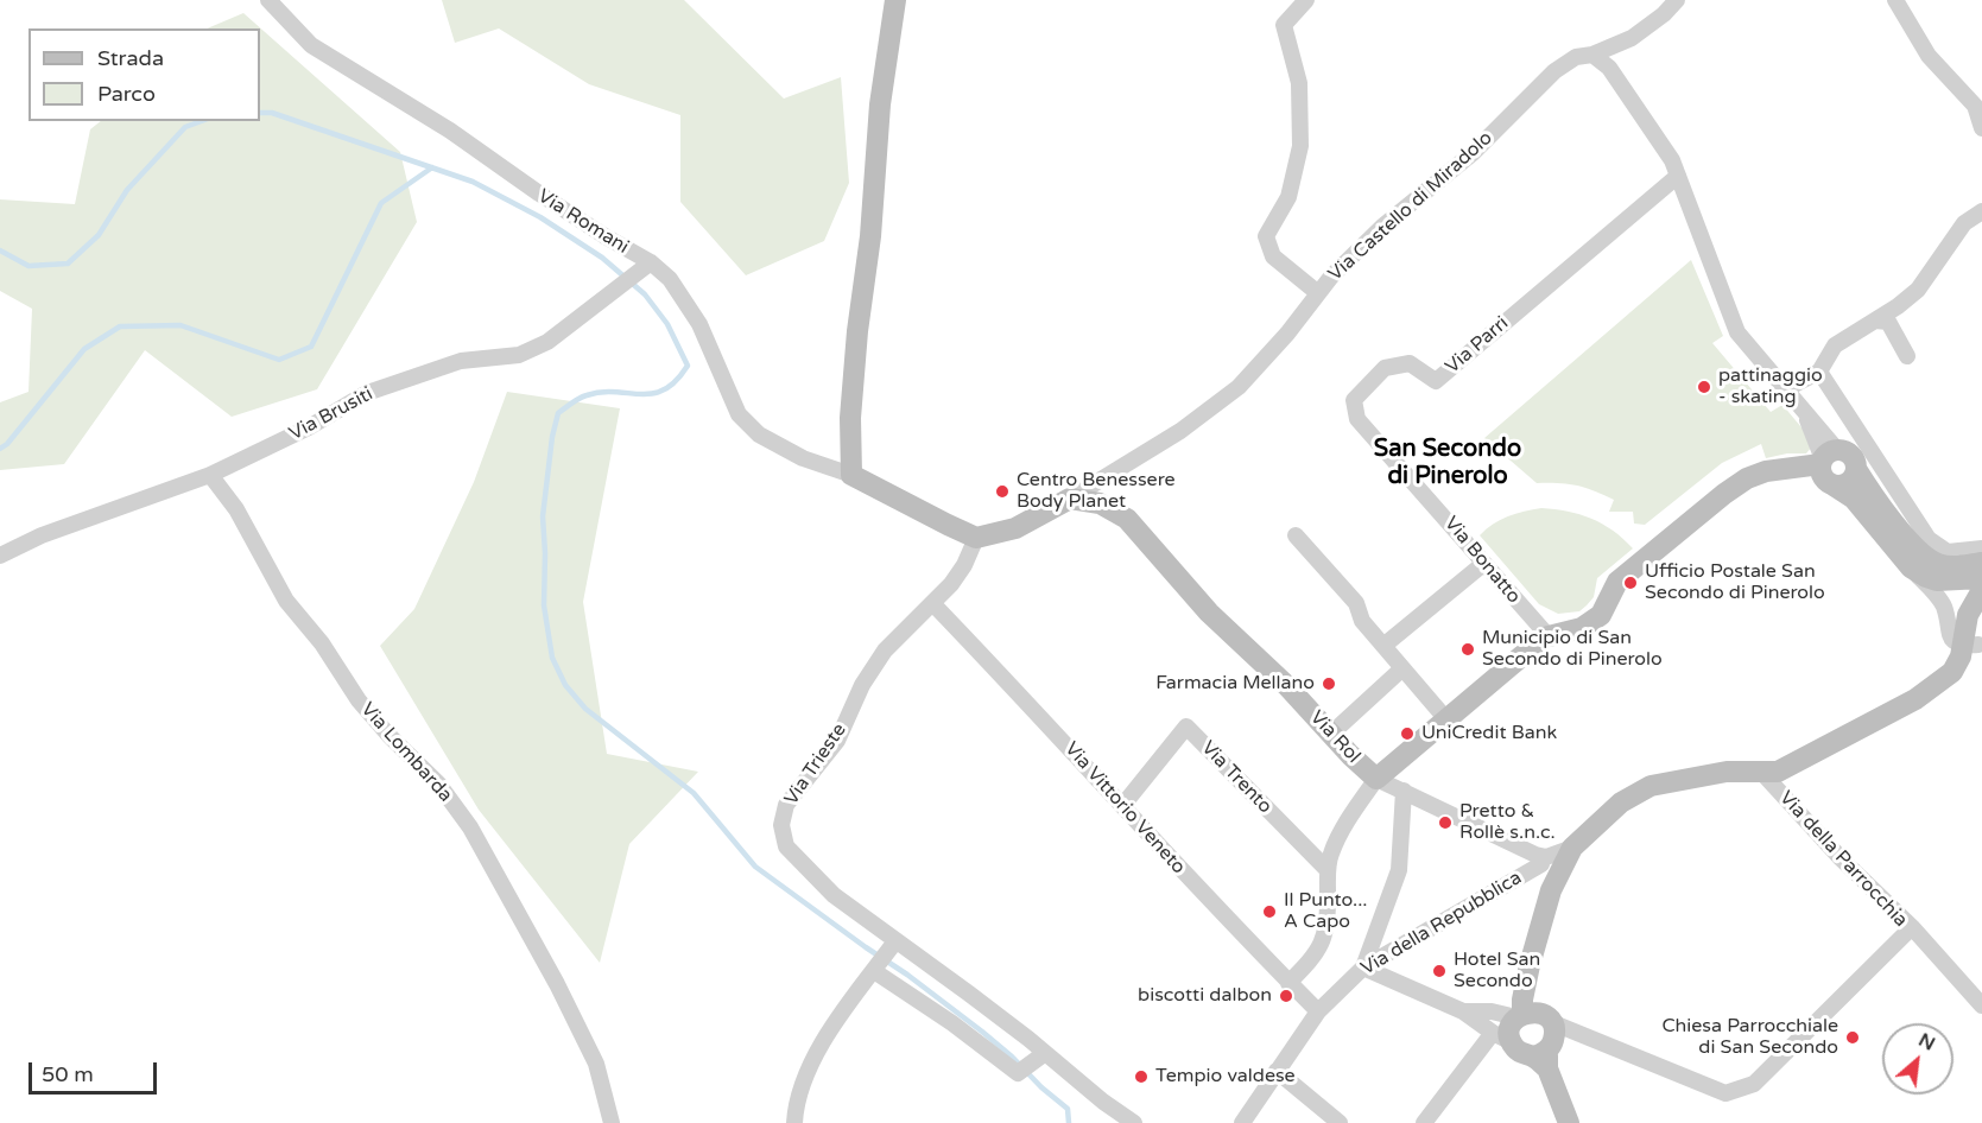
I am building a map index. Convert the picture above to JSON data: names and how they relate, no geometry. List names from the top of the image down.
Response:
{
  "streets": {
    "street": [
      "Via Castello di Miradolo",
      "Via Romani",
      "Via Parri",
      "Via Brusiti",
      "Via Bonatto",
      "Via Rol",
      "Via Lombarda",
      "Via Trieste",
      "Via Trento",
      "Via Vittorio Veneto",
      "Via della Parrocchia",
      "Via della Repubblica"
    ]
  },
  "crossings": [
    ["Via Castello di Miradolo", "Via Rol"],
    ["Via Romani", "Via Brusiti"],
    ["Via Parri", "Via Bonatto"],
    ["Via Brusiti", "Via Lombarda"],
    ["Via Rol", "Via della Repubblica"],
    ["Via Trieste", "Via Vittorio Veneto"],
    ["Via Trento", "Via Vittorio Veneto"],
    ["Via Vittorio Veneto", "Via della Repubblica"]
  ],
  "districts": ["San Secondo di Pinerolo"],
  "places": [
    "pattinaggio - skating",
    "Centro Benessere Body Planet",
    "Ufficio Postale San Secondo di Pinerolo",
    "Municipio di San Secondo di Pinerolo",
    "Farmacia Mellano",
    "UniCredit Bank",
    "Pretto & Rollè s.n.c.",
    "Il Punto... A Capo",
    "Hotel San Secondo",
    "biscotti dalbon",
    "Chiesa Parrocchiale di San Secondo",
    "Tempio valdese"
  ],
  "legend": ["Strada", "Parco"],
  "scale_bar": "50 m",
  "north": "top right"
}
